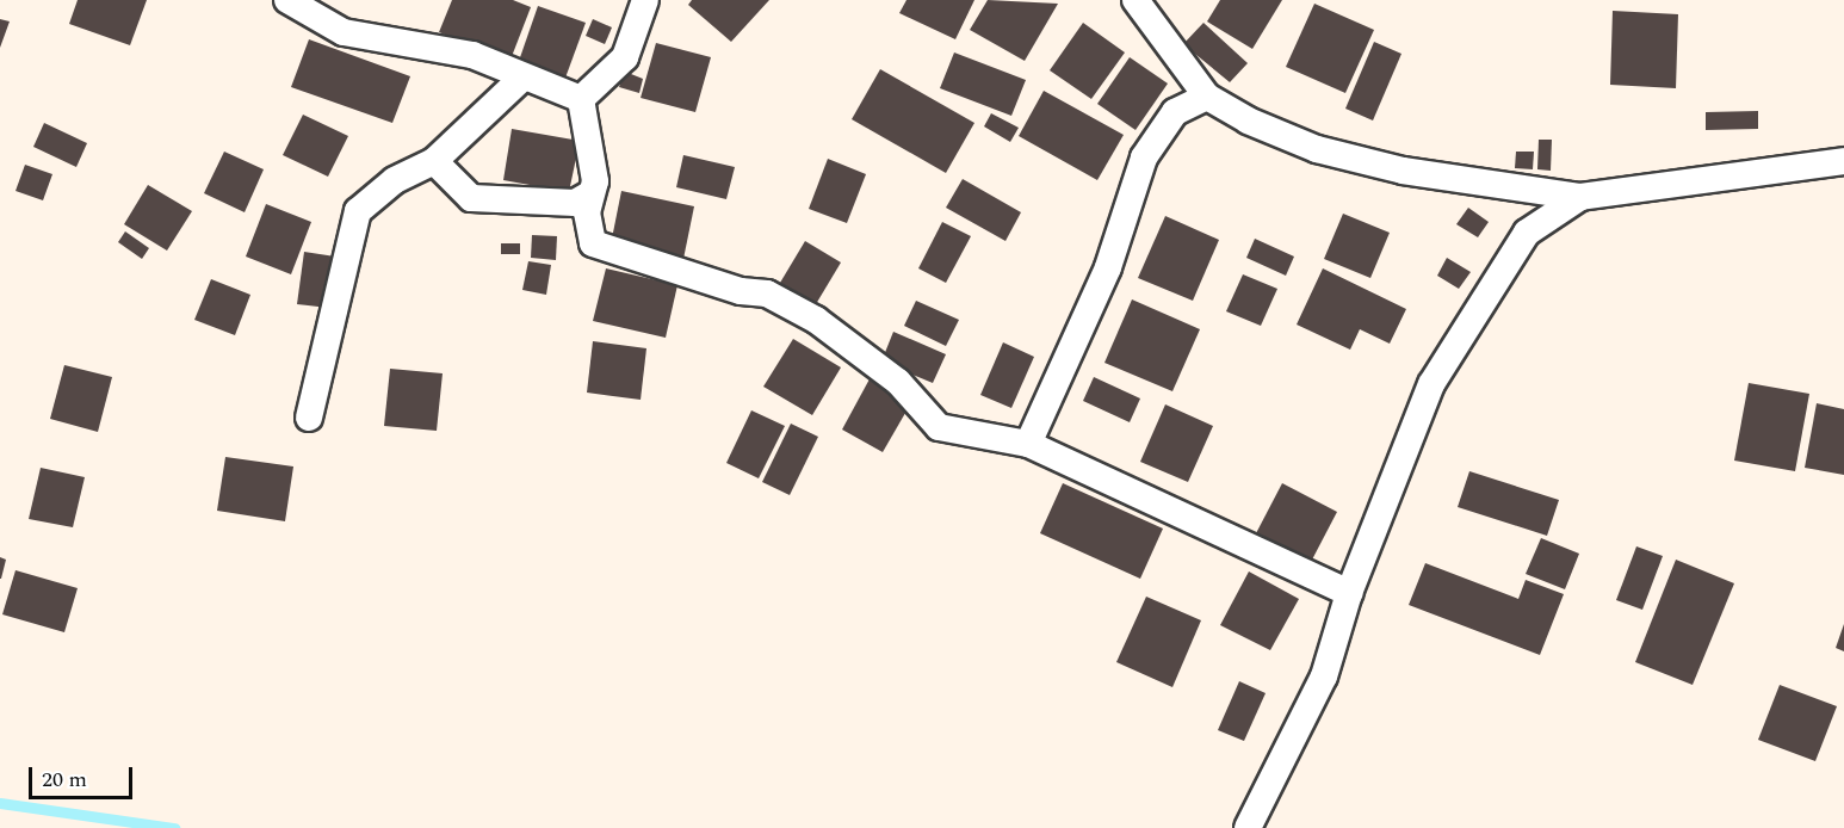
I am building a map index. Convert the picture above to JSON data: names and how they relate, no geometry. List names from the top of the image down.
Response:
{
  "scale_bar": "20 m"
}
